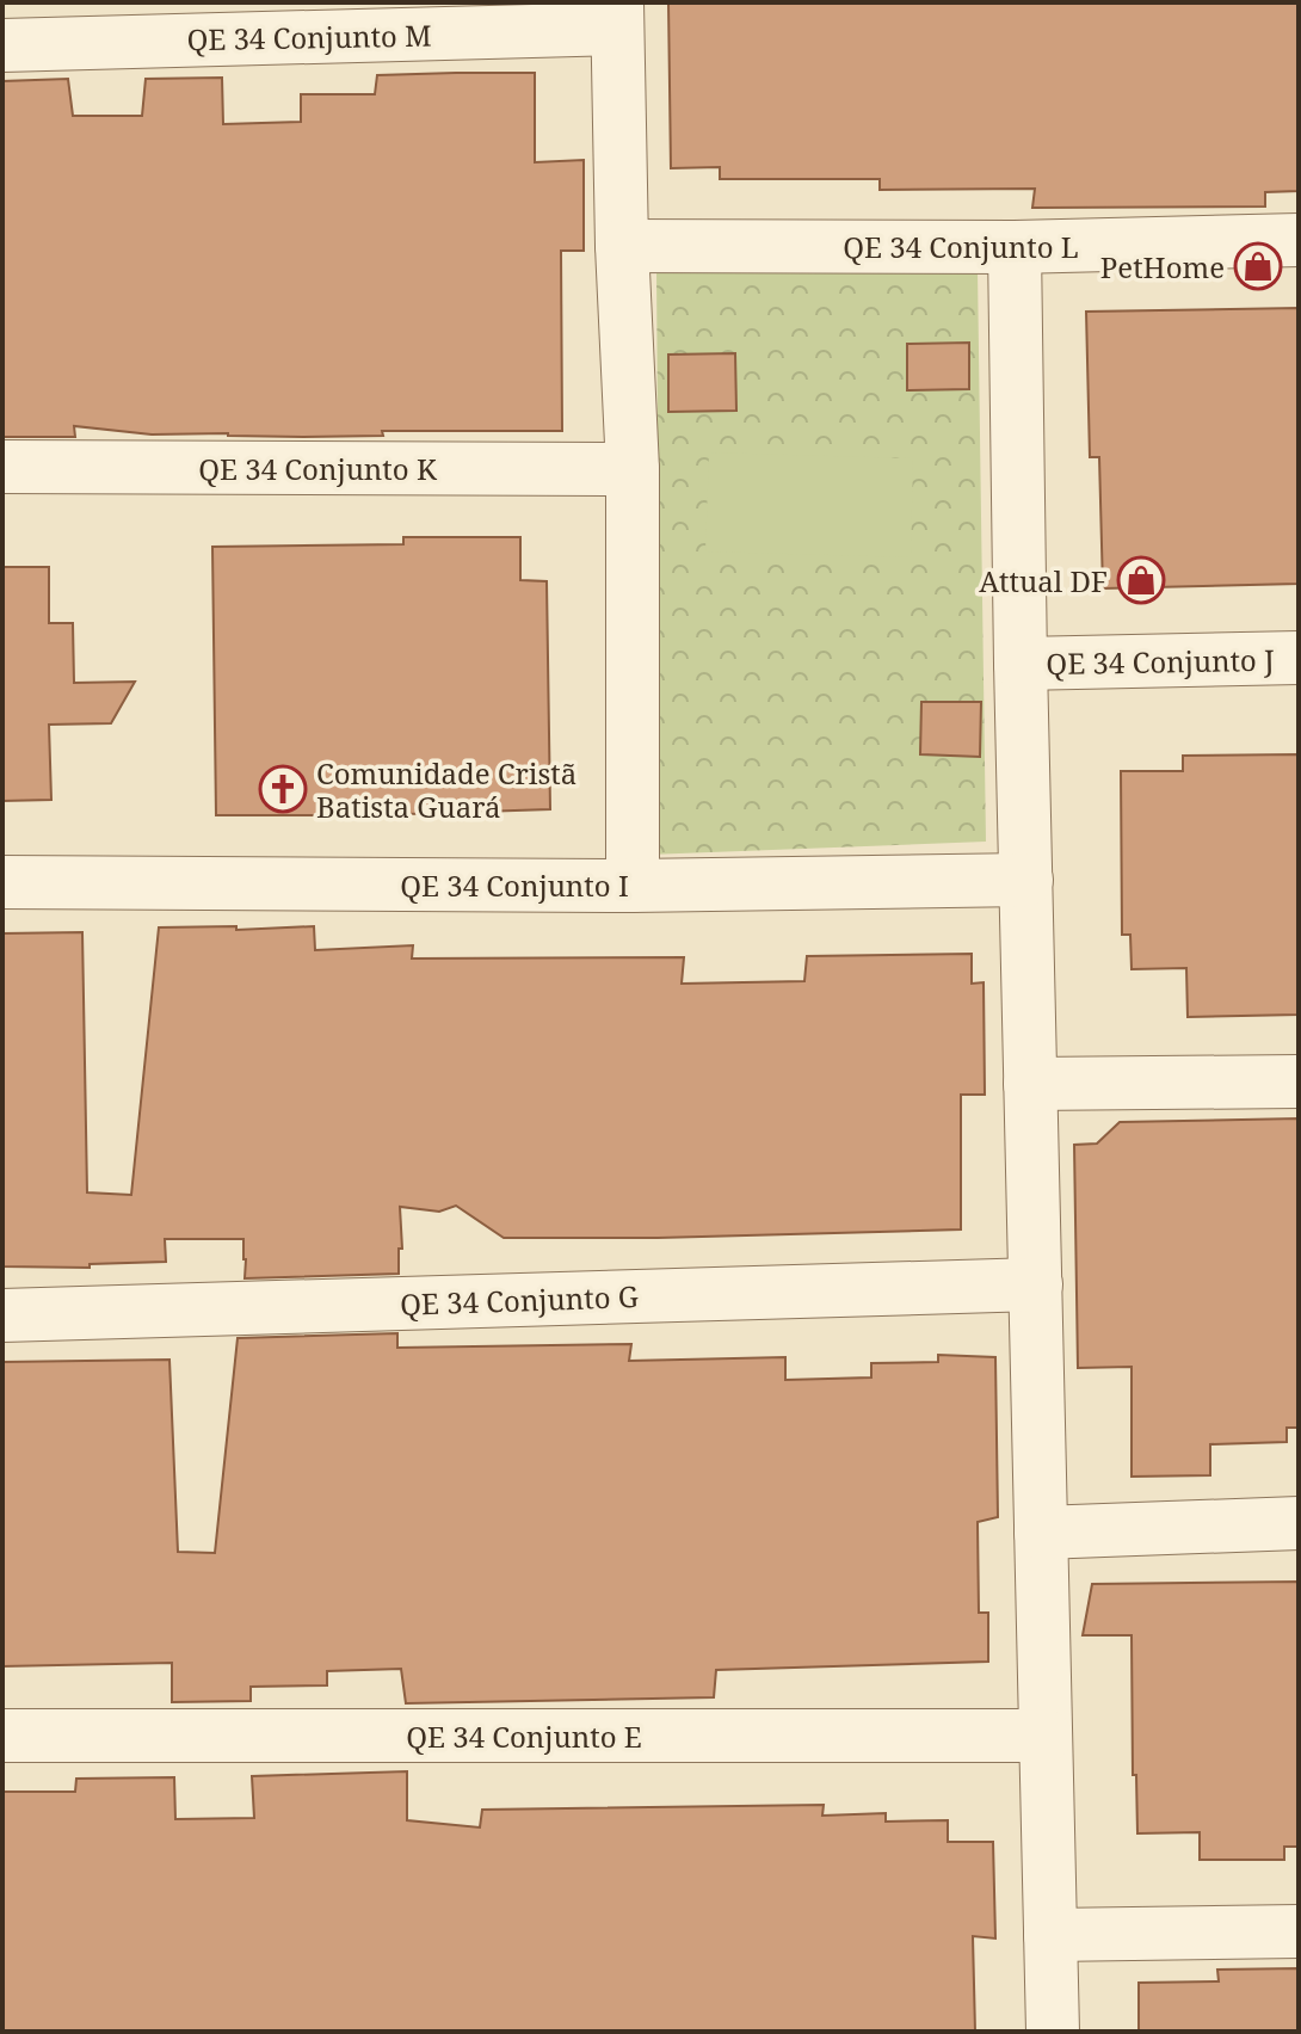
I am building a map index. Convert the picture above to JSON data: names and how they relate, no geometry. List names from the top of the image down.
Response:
{
  "streets": {
    "street": [
      "QE 34 Conjunto M",
      "QE 34 Conjunto L",
      "QE 34 Conjunto K",
      "QE 34 Conjunto J",
      "QE 34 Conjunto I",
      "QE 34 Conjunto G",
      "QE 34 Conjunto E"
    ]
  },
  "places": {
    "shop": ["PetHome", "Attual DF"],
    "church": ["Comunidade Cristã Batista Guará"]
  }
}
